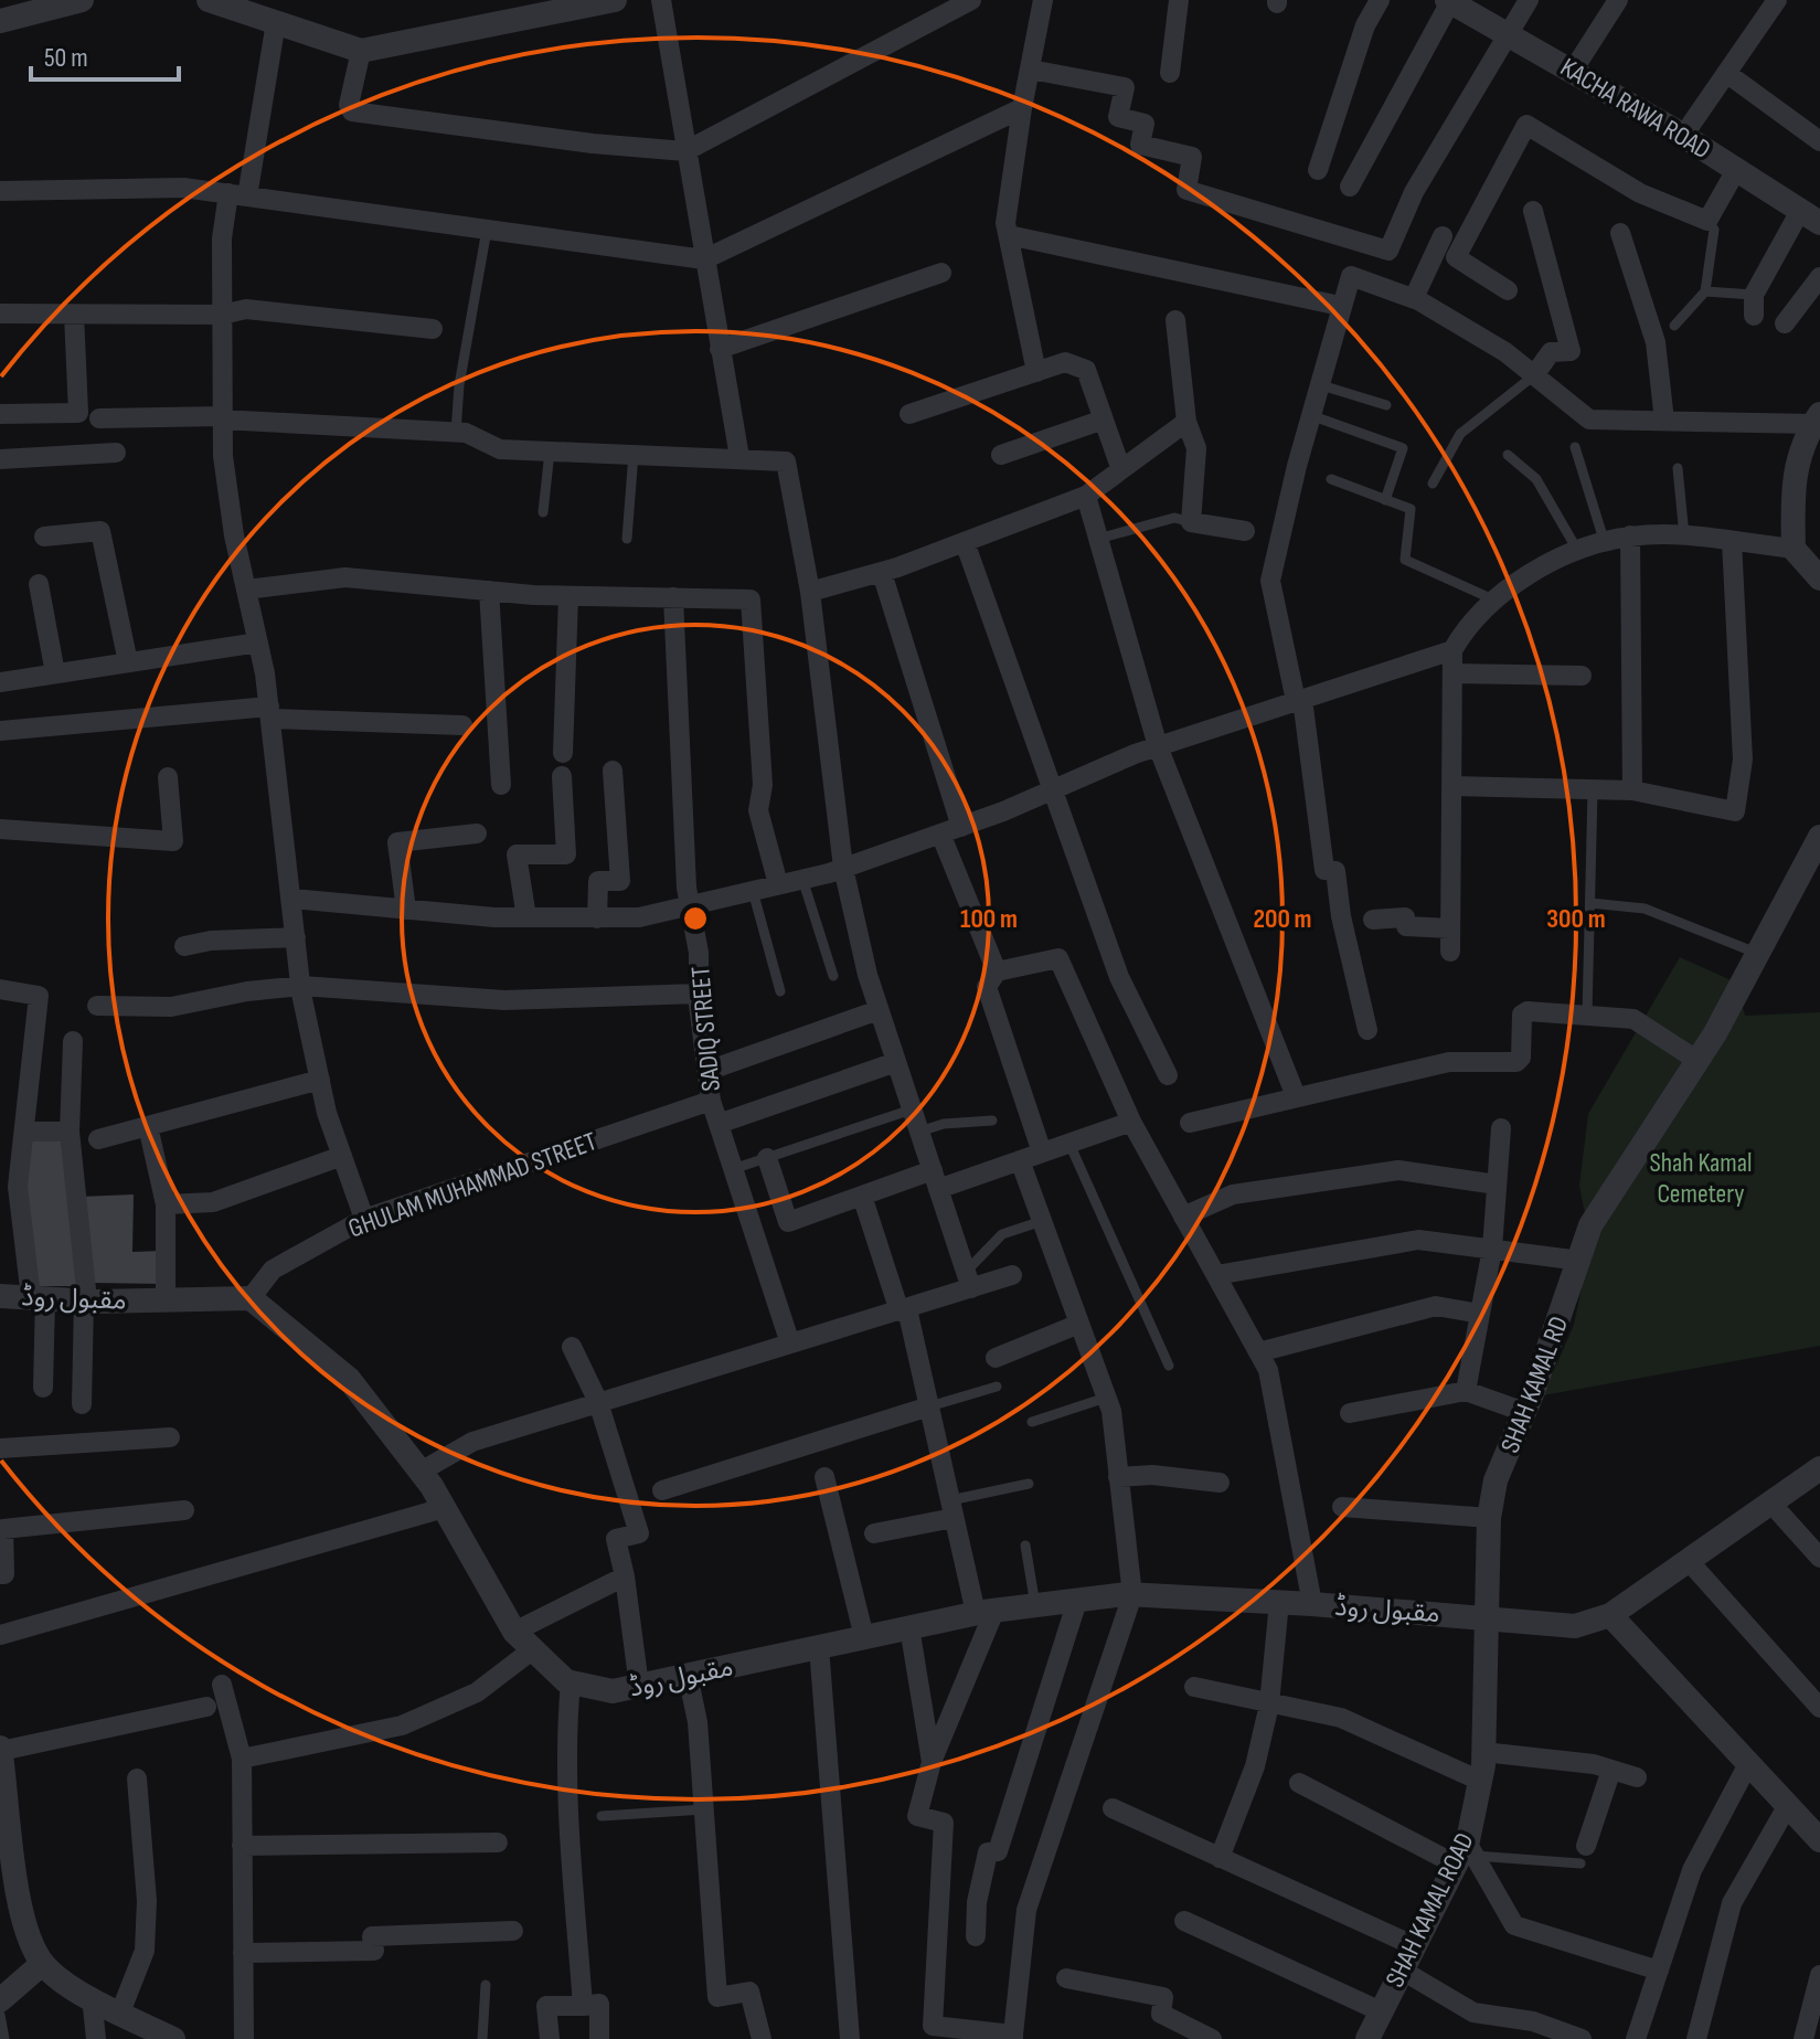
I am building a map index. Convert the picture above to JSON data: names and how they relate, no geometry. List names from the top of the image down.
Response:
{
  "streets": {
    "street": [
      "KACHA RAWA ROAD",
      "SADIQ STREET",
      "GHULAM MUHAMMAD STREET",
      "مقبول روڈ",
      "SHAH KAMAL RD",
      "SHAH KAMAL ROAD"
    ]
  },
  "crossings": [
    ["SADIQ STREET", "GHULAM MUHAMMAD STREET"],
    ["GHULAM MUHAMMAD STREET", "مقبول روڈ"],
    ["مقبول روڈ", "SHAH KAMAL RD"],
    ["مقبول روڈ", "SHAH KAMAL ROAD"],
    ["SHAH KAMAL RD", "SHAH KAMAL ROAD"]
  ],
  "parks": ["Shah Kamal Cemetery"],
  "scale_bar": "50 m",
  "rings": ["100 m", "200 m", "300 m"]
}
